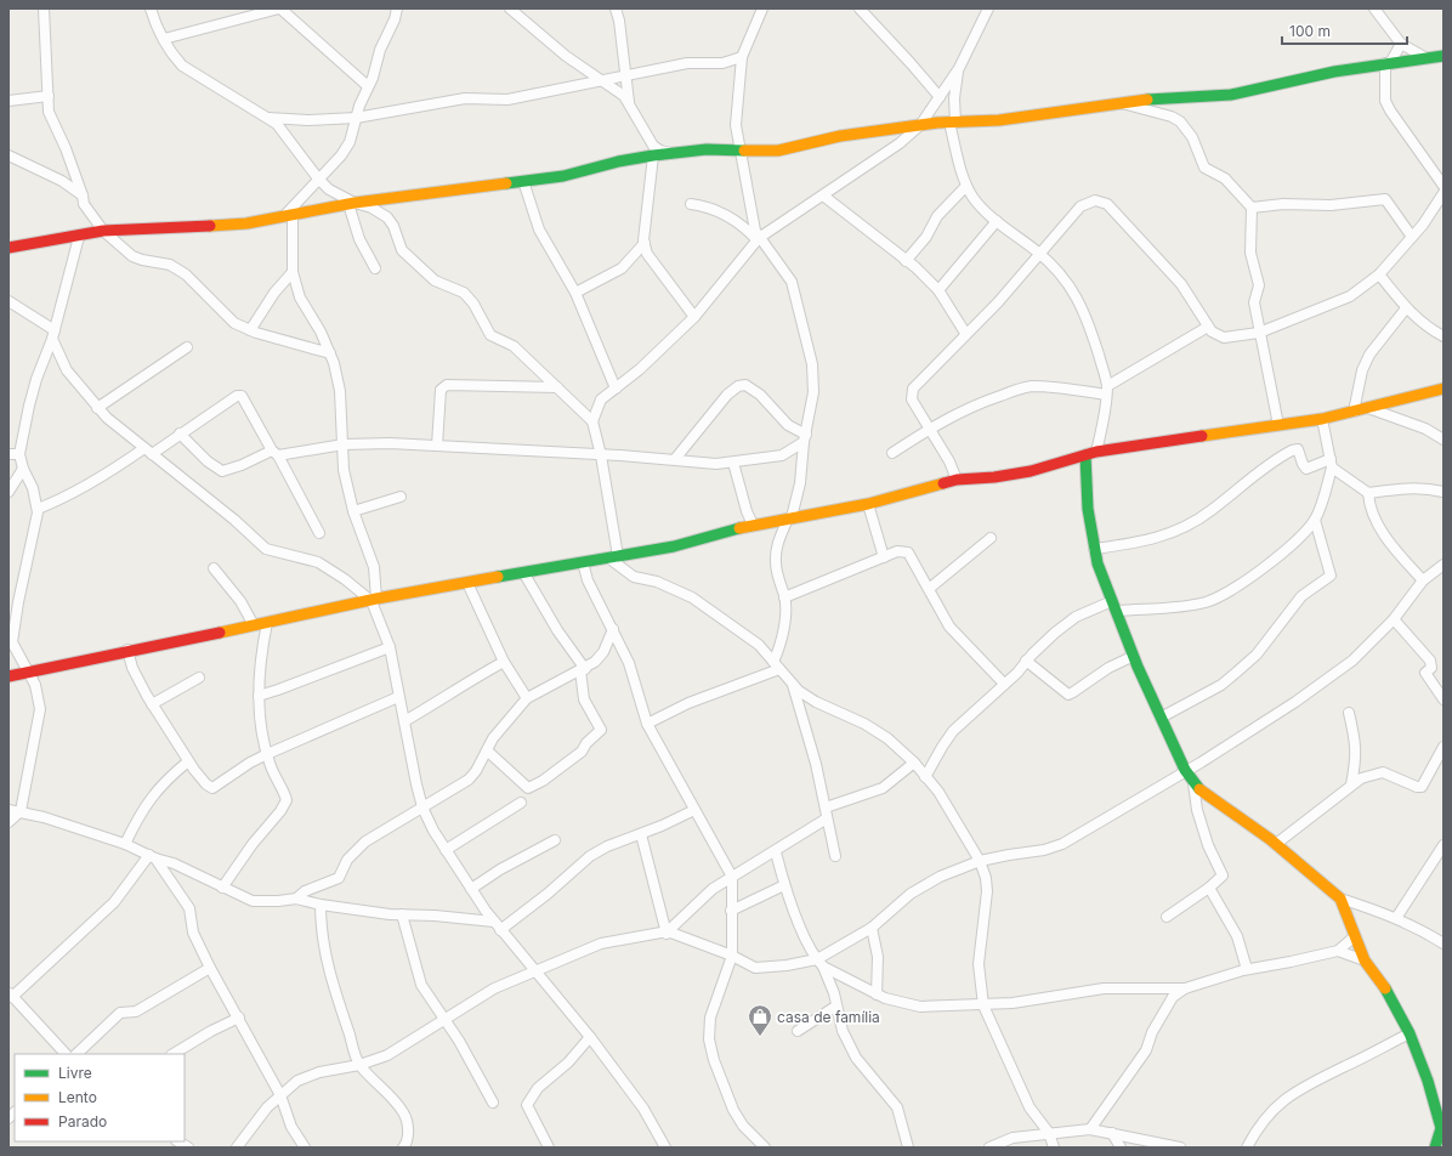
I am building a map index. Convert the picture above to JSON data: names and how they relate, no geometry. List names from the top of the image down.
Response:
{
  "places": {
    "shop": ["casa de família"]
  },
  "legend": ["Livre", "Lento", "Parado"],
  "scale_bar": "100 m"
}
